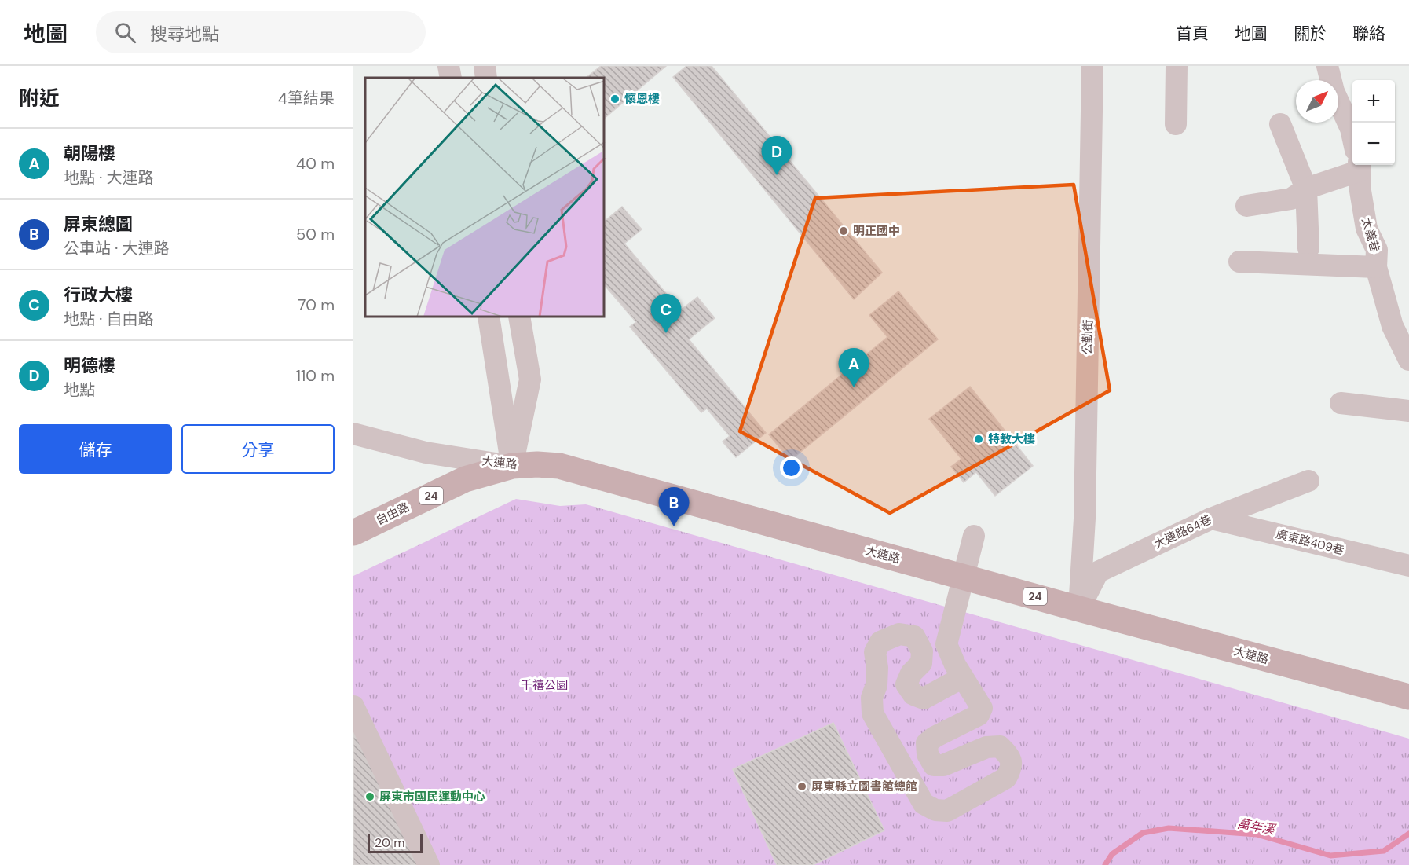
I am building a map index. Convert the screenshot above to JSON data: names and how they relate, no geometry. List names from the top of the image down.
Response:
{
  "streets": {
    "main road": ["大連路", "24", "自由路"],
    "street": [
      "太義巷",
      "公勤街",
      "大連路64巷",
      "廣東路409巷"
    ]
  },
  "crossings": [
    ["公勤街", "大連路"],
    ["公勤街", "大連路64巷"],
    ["大連路", "自由路"],
    ["大連路", "大連路64巷"],
    ["大連路64巷", "廣東路409巷"]
  ],
  "water": ["萬年溪"],
  "parks": ["千禧公園"],
  "places": [
    "懷恩樓",
    "明正國中",
    "特教大樓",
    "屏東縣立圖書館總館",
    "屏東市國民運動中心"
  ],
  "scale_bar": "20 m",
  "north": "top right",
  "page": {
    "header": "地圖",
    "search": "搜尋地點",
    "nav": [
      "首頁",
      "地圖",
      "關於",
      "聯絡"
    ],
    "heading": ["附近", "4筆結果"],
    "map_buttons": ["+", "−"],
    "list": [
      {
        "mark": "A",
        "name": "朝陽樓",
        "note": "地點 · 大連路",
        "value": "40 m"
      },
      {
        "mark": "B",
        "name": "屏東總圖",
        "note": "公車站 · 大連路",
        "value": "50 m"
      },
      {
        "mark": "C",
        "name": "行政大樓",
        "note": "地點 · 自由路",
        "value": "70 m"
      },
      {
        "mark": "D",
        "name": "明德樓",
        "note": "地點",
        "value": "110 m"
      }
    ],
    "pins": [
      "D",
      "C",
      "A",
      "B"
    ],
    "buttons": ["儲存", "分享"],
    "scale": "20 m"
  }
}
